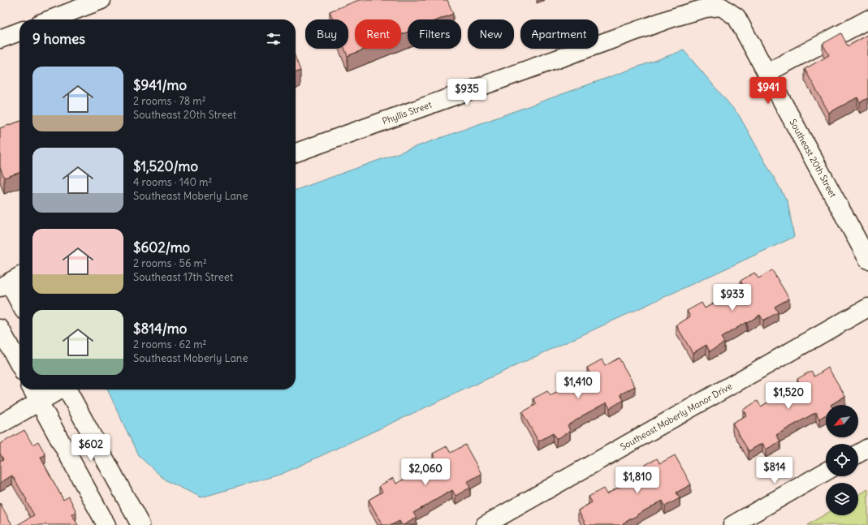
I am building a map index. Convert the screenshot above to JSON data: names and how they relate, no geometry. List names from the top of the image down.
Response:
{
  "streets": {
    "main road": ["Phyllis Street", "Southeast 20th Street", "Southeast Moberly Manor Drive"]
  },
  "crossings": [
    ["Phyllis Street", "Southeast 20th Street"]
  ],
  "north": "bottom left",
  "page": {
    "chip": [
      "Buy",
      "Rent",
      "Filters",
      "New",
      "Apartment"
    ],
    "heading": "9 homes",
    "list": [
      {
        "name": "$941/mo",
        "note": "2 rooms · 78 m² · Southeast 20th Street"
      },
      {
        "name": "$1,520/mo",
        "note": "4 rooms · 140 m² · Southeast Moberly Lane"
      },
      {
        "name": "$602/mo",
        "note": "2 rooms · 56 m² · Southeast 17th Street"
      },
      {
        "name": "$814/mo",
        "note": "2 rooms · 62 m² · Southeast Moberly Lane"
      }
    ],
    "price": [
      "$941",
      "$935",
      "$933",
      "$1,410",
      "$1,520",
      "$602",
      "$814",
      "$2,060",
      "$1,810"
    ]
  }
}
